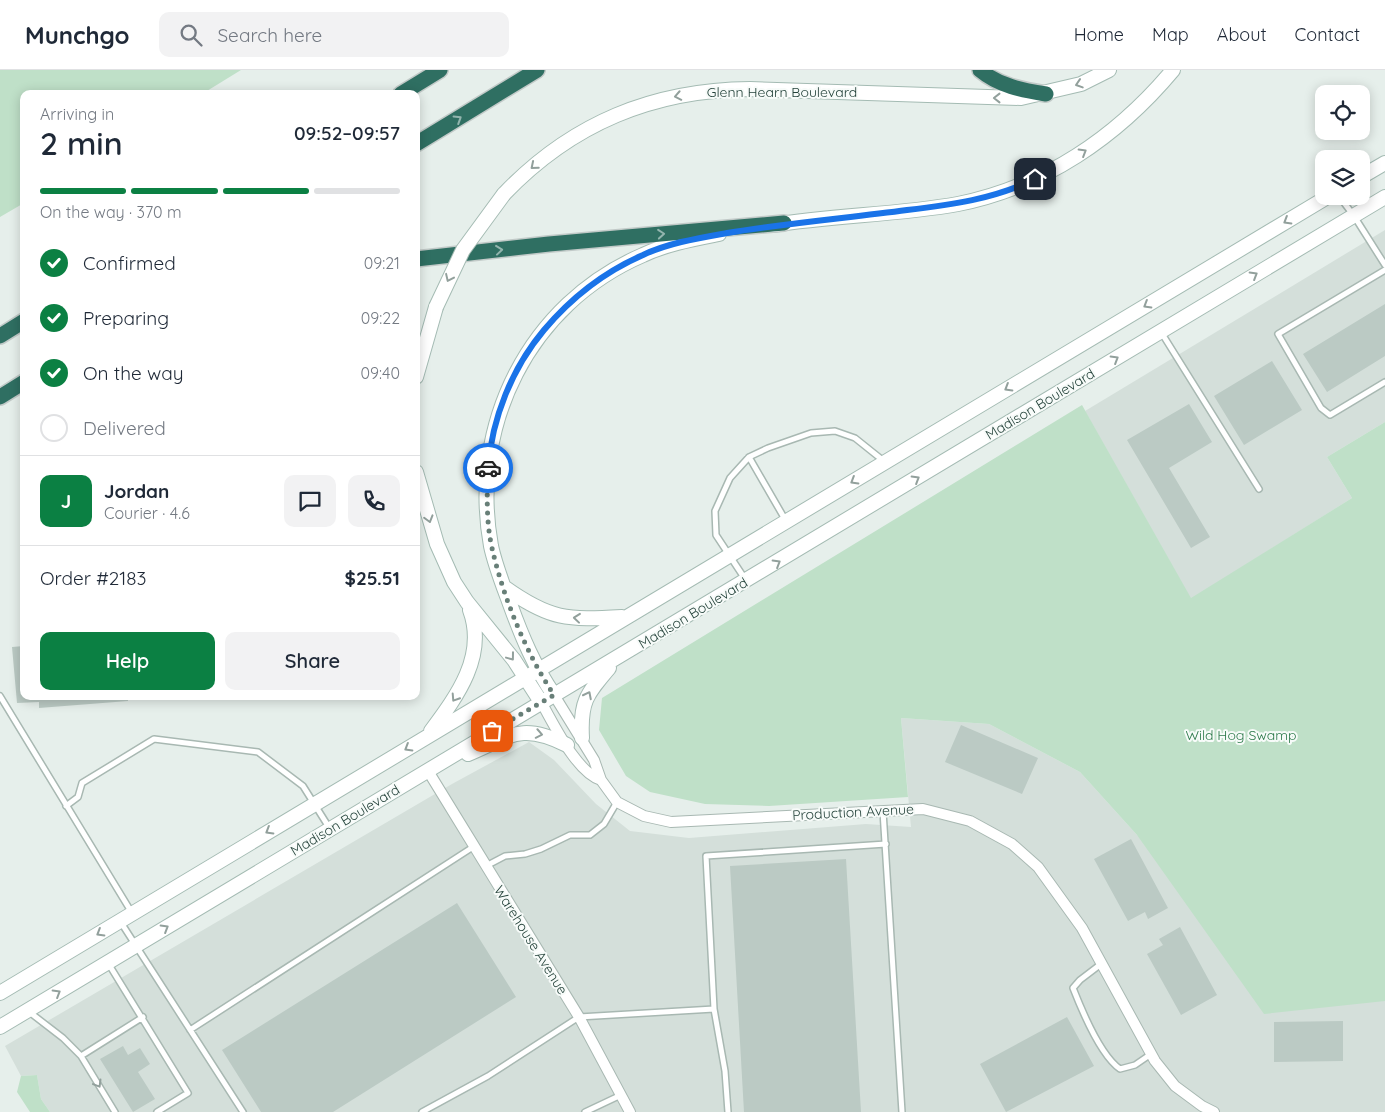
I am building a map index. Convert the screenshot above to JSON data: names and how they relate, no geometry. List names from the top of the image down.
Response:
{
  "streets": {
    "main road": ["Glenn Hearn Boulevard", "Madison Boulevard"],
    "street": ["Production Avenue", "Warehouse Avenue"]
  },
  "crossings": [
    ["Madison Boulevard", "Production Avenue"],
    ["Madison Boulevard", "Warehouse Avenue"]
  ],
  "parks": ["Wild Hog Swamp"],
  "page": {
    "header": "Munchgo",
    "search": "Search here",
    "nav": [
      "Home",
      "Map",
      "About",
      "Contact"
    ],
    "heading": ["2 min", "Arriving in", "09:52–09:57"],
    "panel": [
      "Jordan",
      "Courier · 4.6",
      "Order #2183",
      "$25.51"
    ],
    "bar": "On the way · 370 m",
    "list": [
      ["Confirmed", "09:21"],
      ["Preparing", "09:22"],
      ["On the way", "09:40"],
      "Delivered"
    ],
    "round": "J",
    "buttons": ["Help", "Share"]
  }
}
